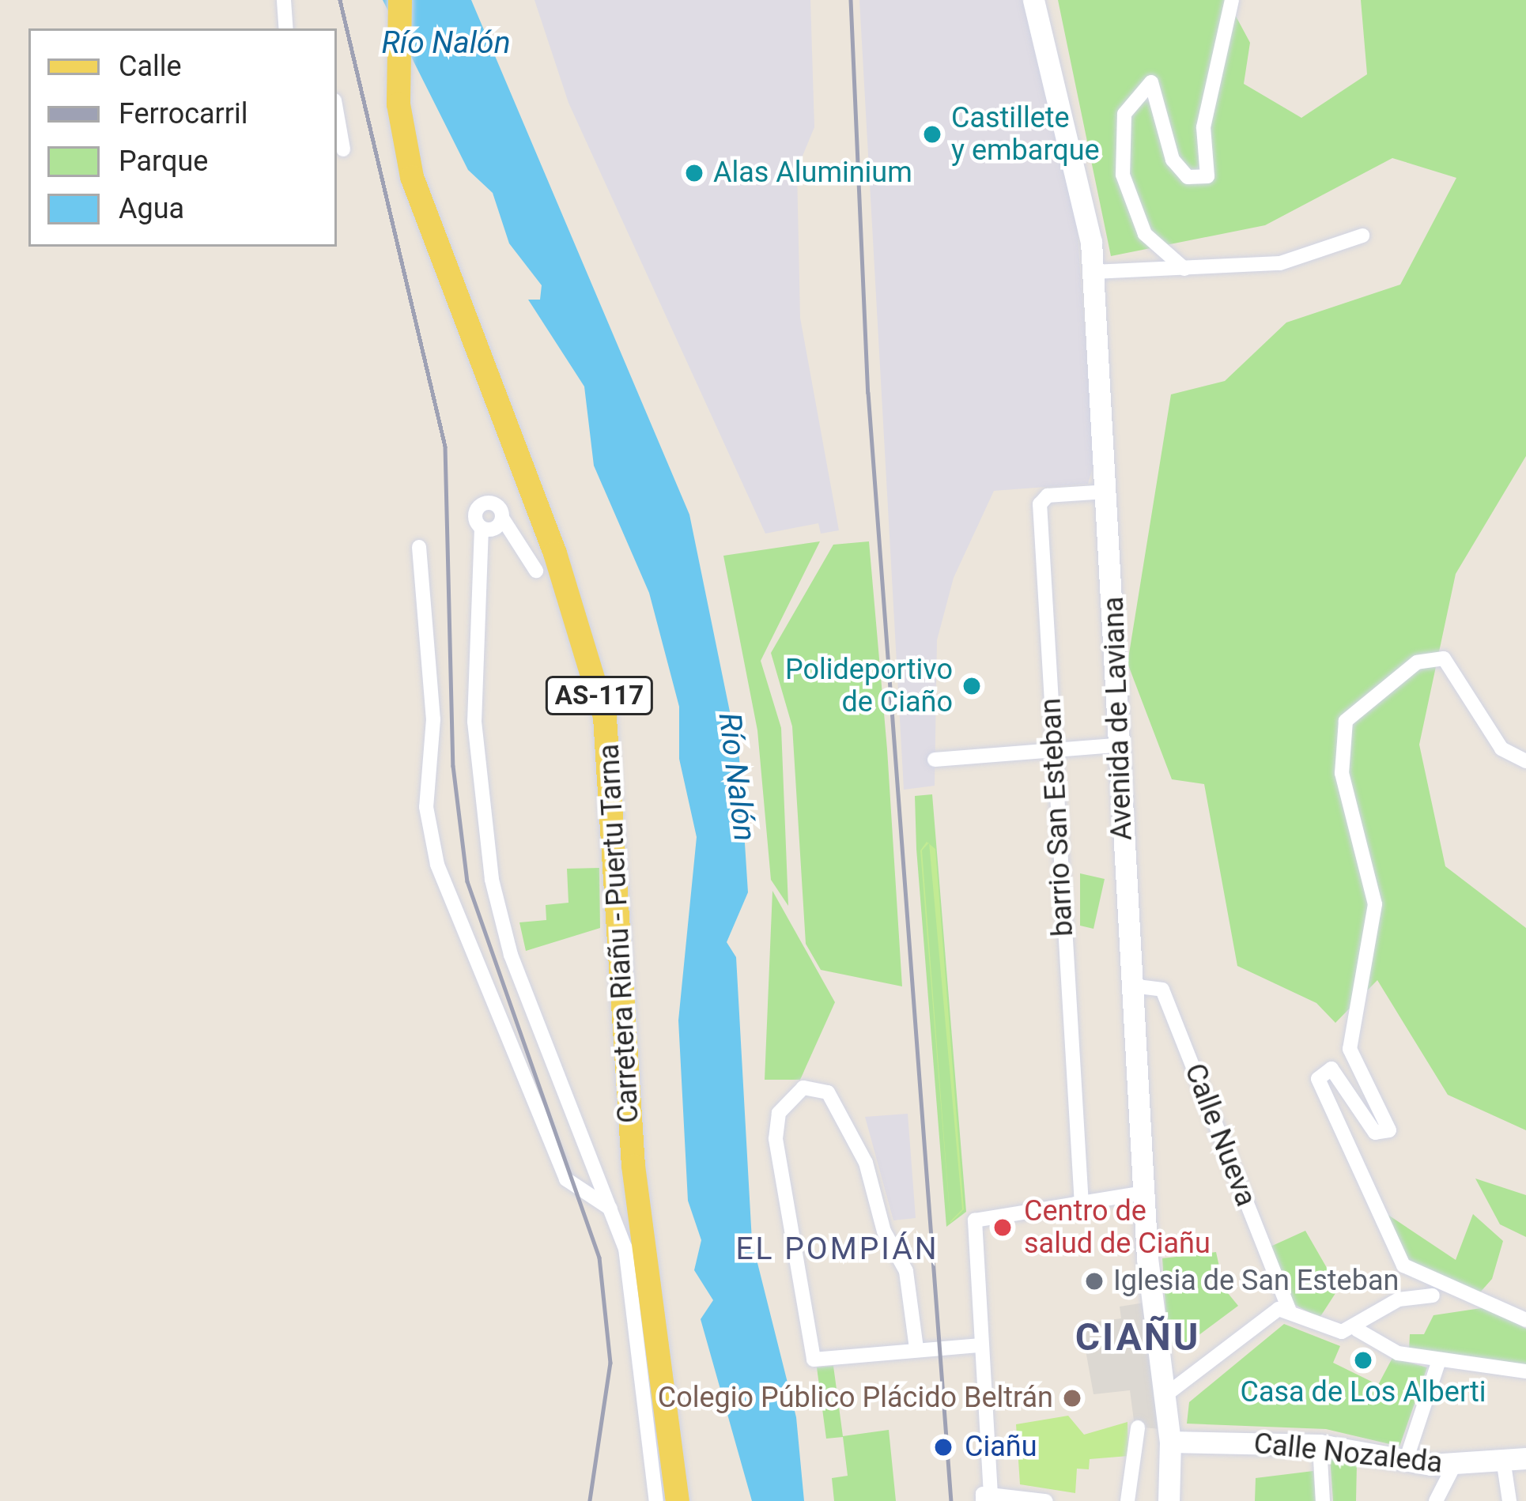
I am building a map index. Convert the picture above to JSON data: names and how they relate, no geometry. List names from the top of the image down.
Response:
{
  "streets": {
    "main road": ["AS-117", "Carretera Riañu - Puertu Tarna"],
    "street": [
      "Avenida de Laviana",
      "barrio San Esteban",
      "Calle Nueva",
      "Calle Nozaleda"
    ]
  },
  "crossings": [
    ["Avenida de Laviana", "barrio San Esteban"],
    ["Avenida de Laviana", "Calle Nueva"],
    ["Avenida de Laviana", "Calle Nozaleda"]
  ],
  "districts": ["EL POMPIÁN", "CIAÑU"],
  "water": ["Río Nalón"],
  "places": [
    "Castillete y embarque",
    "Alas Aluminium",
    "Polideportivo de Ciaño",
    "Centro de salud de Ciañu",
    "Iglesia de San Esteban",
    "Casa de Los Alberti",
    "Colegio Público Plácido Beltrán",
    "Ciañu"
  ],
  "legend": [
    "Calle",
    "Ferrocarril",
    "Parque",
    "Agua"
  ]
}
